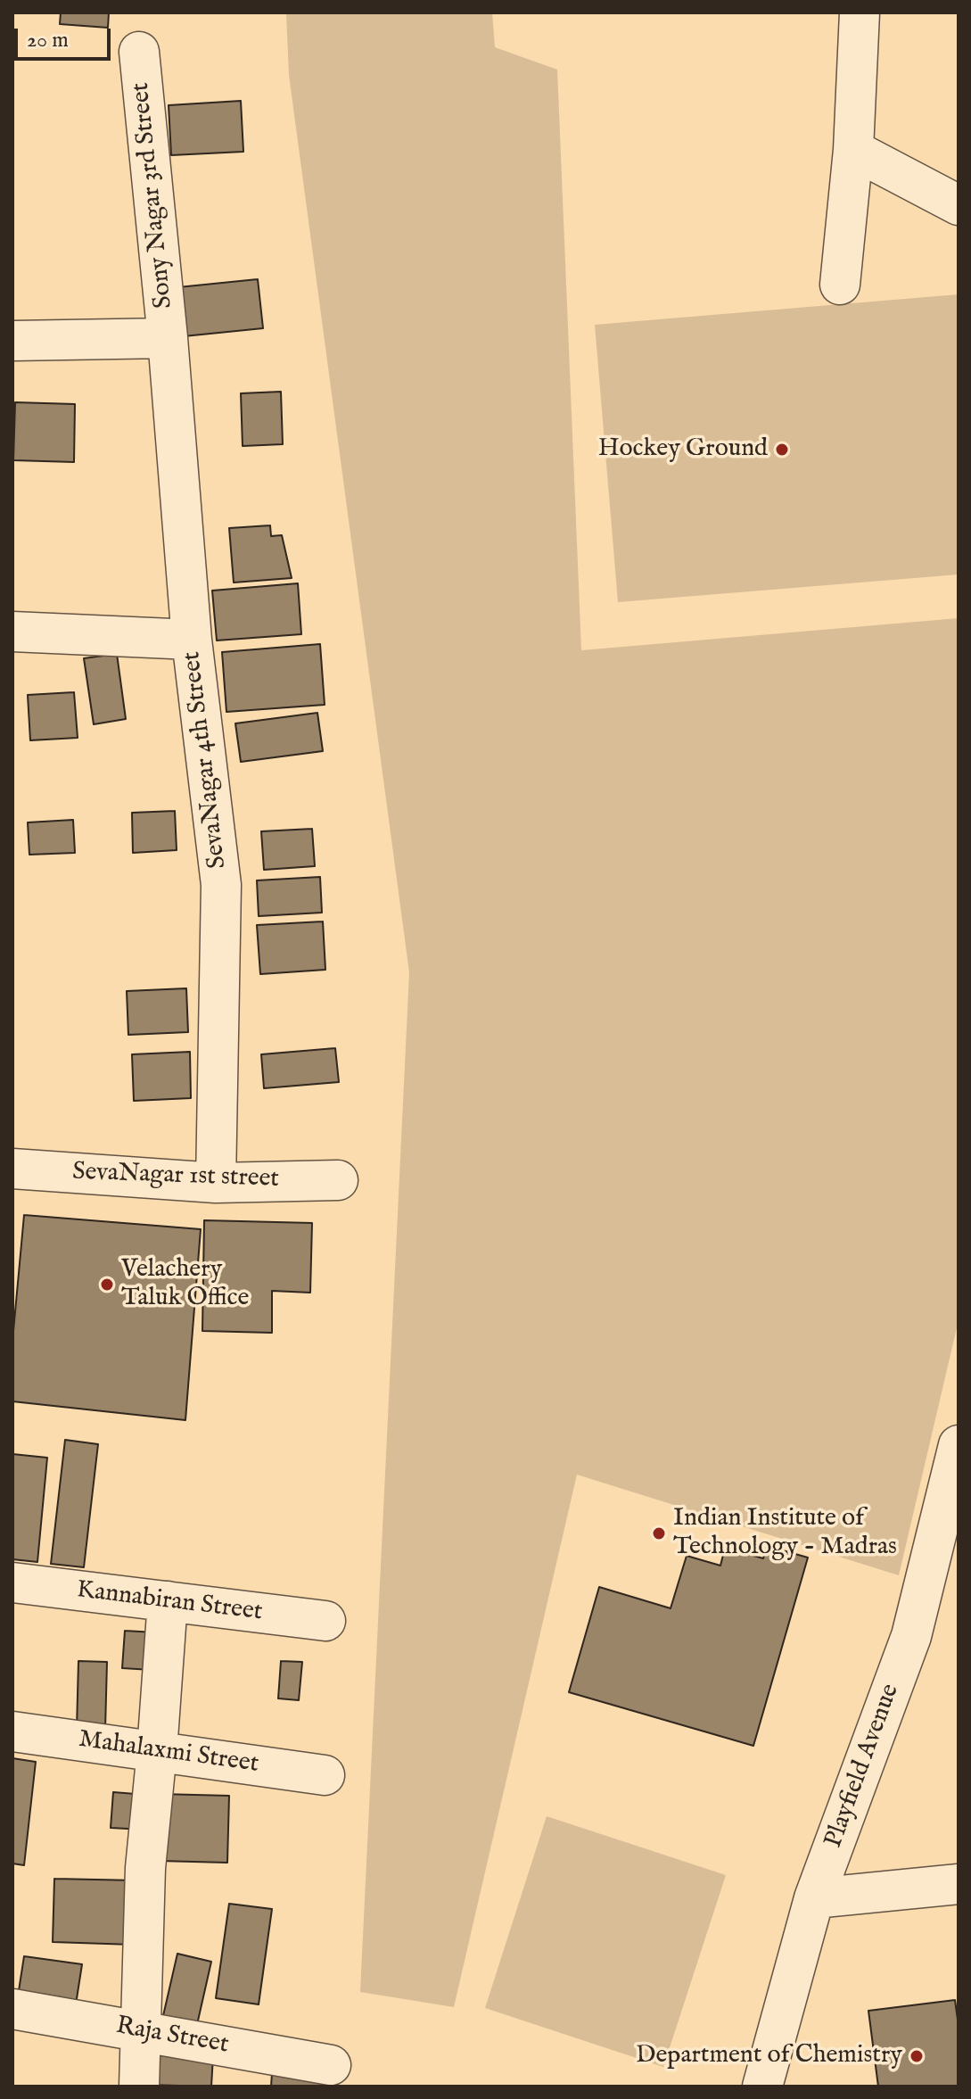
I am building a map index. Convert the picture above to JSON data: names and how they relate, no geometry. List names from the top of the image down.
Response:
{
  "streets": {
    "street": [
      "Sony Nagar 3rd Street",
      "SevaNagar 4th Street",
      "SevaNagar 1st street",
      "Kannabiran Street",
      "Mahalaxmi Street",
      "Playfield Avenue",
      "Raja Street"
    ]
  },
  "crossings": [
    ["Sony Nagar 3rd Street", "SevaNagar 4th Street"],
    ["SevaNagar 4th Street", "SevaNagar 1st street"]
  ],
  "places": [
    "Hockey Ground",
    "Velachery Taluk Office",
    "Indian Institute of Technology - Madras",
    "Department of Chemistry"
  ],
  "scale_bar": "20 m"
}
